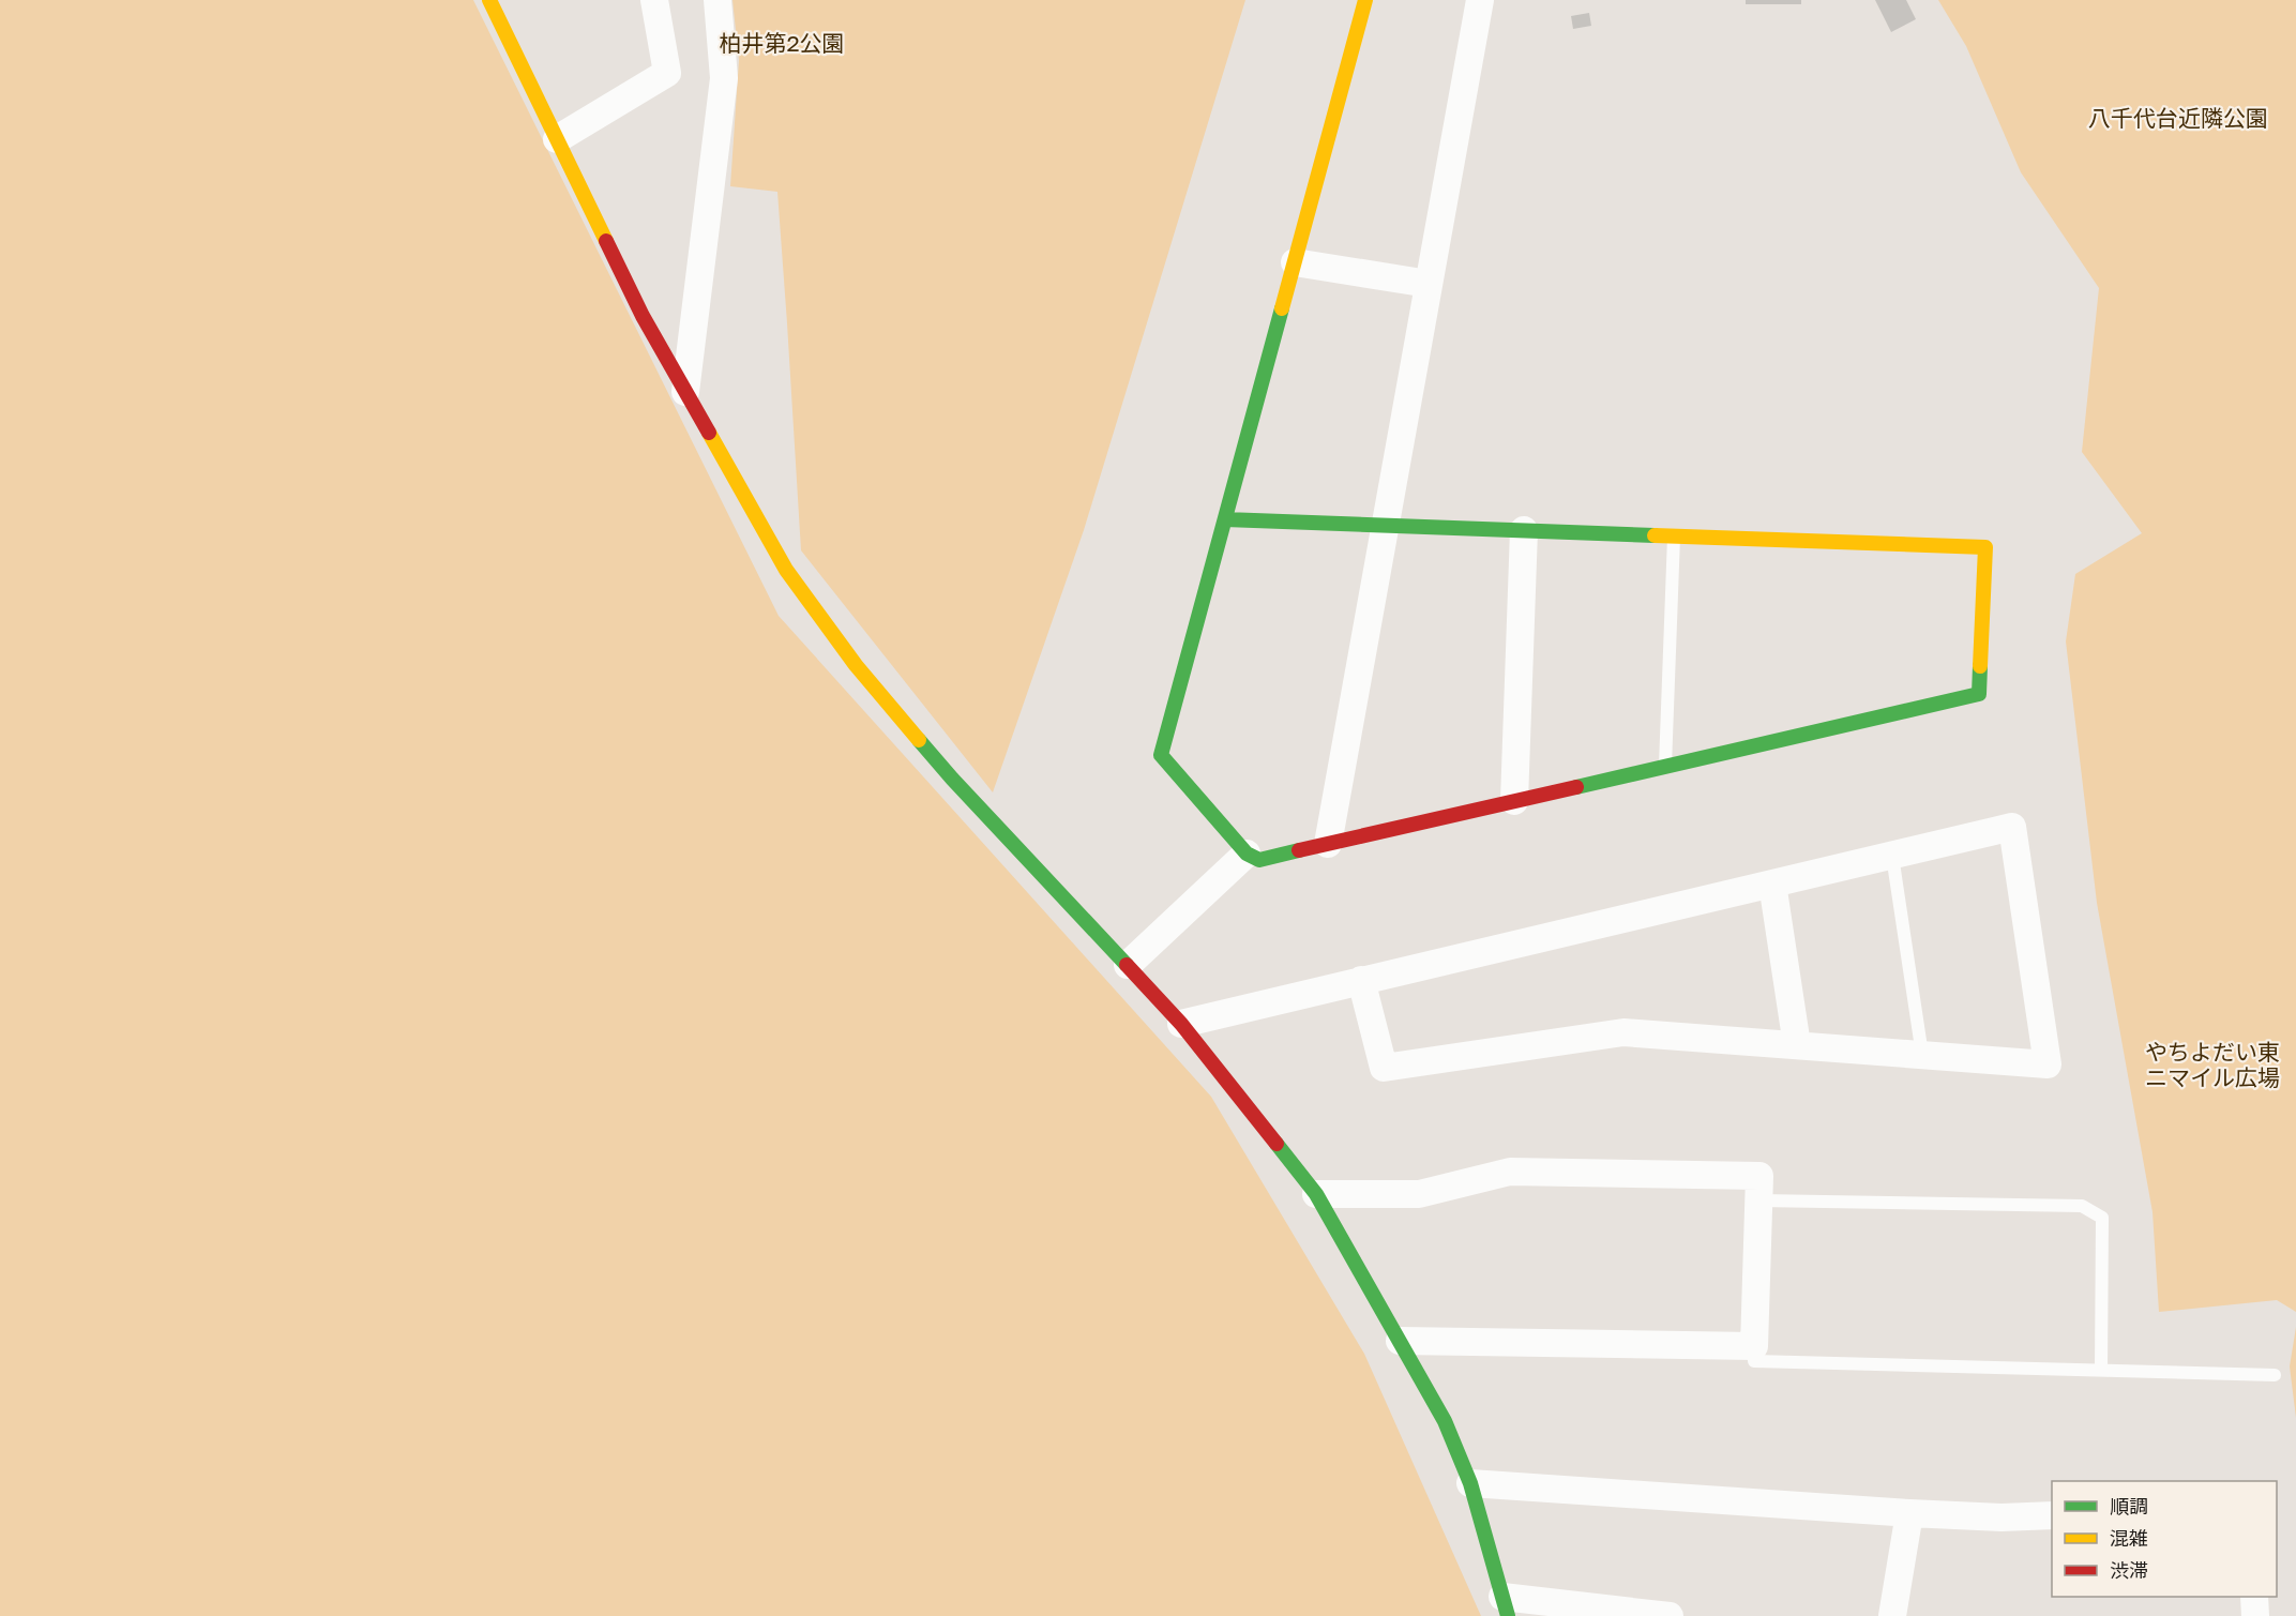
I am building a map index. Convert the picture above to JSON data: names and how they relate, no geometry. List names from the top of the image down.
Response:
{
  "parks": ["柏井第2公園", "八千代台近隣公園", "やちよだい東 ニマイル広場"],
  "legend": ["順調", "混雑", "渋滞"]
}
